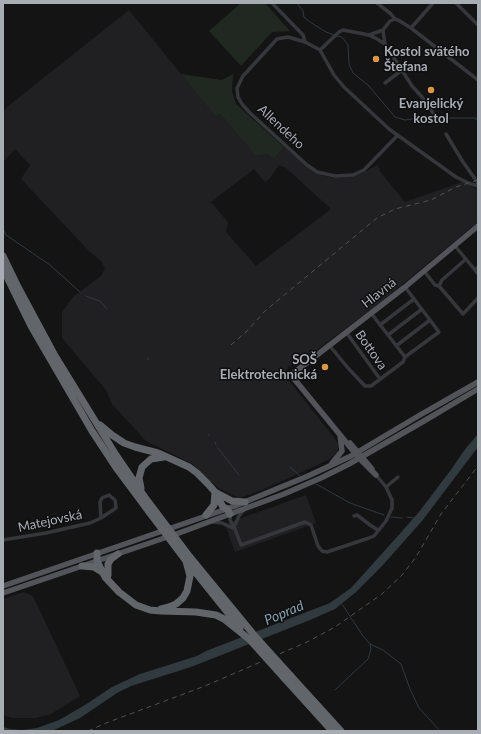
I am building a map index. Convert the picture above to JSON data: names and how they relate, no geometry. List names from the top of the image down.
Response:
{
  "streets": {
    "main road": ["Hlavná"],
    "street": ["Allendeho", "Bottova", "Matejovská"]
  },
  "crossings": [
    ["Hlavná", "Bottova"]
  ],
  "water": ["Poprad"],
  "places": ["Kostol svätého Štefana", "Evanjelický kostol", "SOŠ Elektrotechnická"]
}
